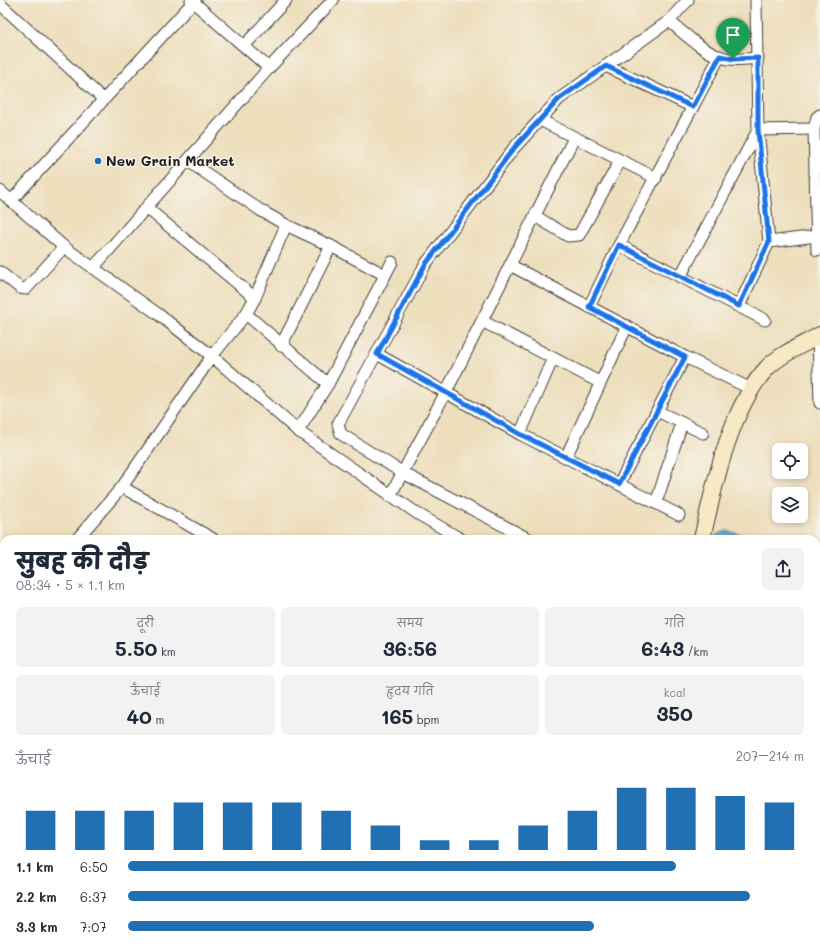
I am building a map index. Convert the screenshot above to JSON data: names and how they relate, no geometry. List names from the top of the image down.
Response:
{
  "places": ["New Grain Market"],
  "page": {
    "heading": ["सुबह की दौड़", "08:34 · 5 × 1.1 km"],
    "stats": [
      ["दूरी", "5.50 km"],
      ["समय", "36:56"],
      ["गति", "6:43 /km"],
      ["ऊँचाई", "40 m"],
      ["हृदय गति", "165 bpm"],
      ["kcal", "350"]
    ],
    "chart": ["ऊँचाई", "207–214 m"],
    "list": [
      {
        "name": "1.1 km",
        "note": "6:50"
      },
      {
        "name": "2.2 km",
        "note": "6:37"
      },
      {
        "name": "3.3 km",
        "note": "7:07"
      }
    ]
  }
}
